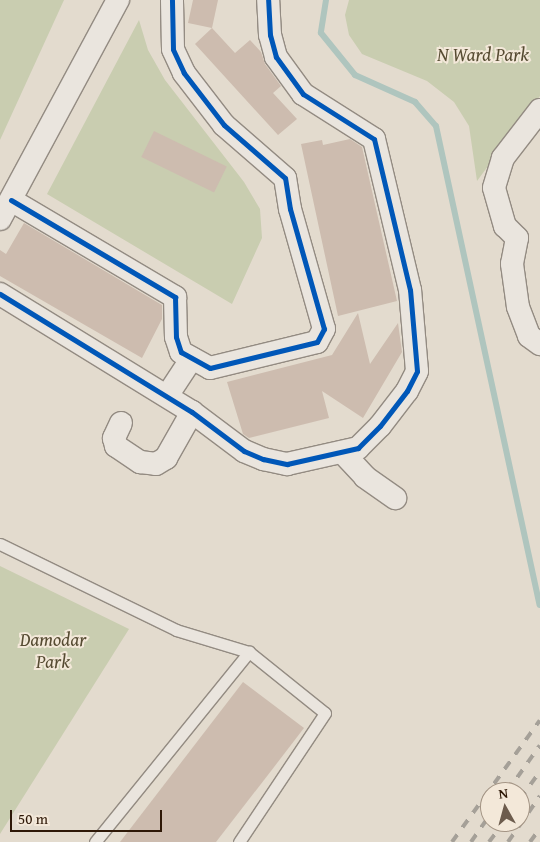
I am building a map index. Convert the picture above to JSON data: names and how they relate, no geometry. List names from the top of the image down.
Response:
{
  "parks": ["N Ward Park", "Damodar Park"],
  "scale_bar": "50 m",
  "north": "top"
}
